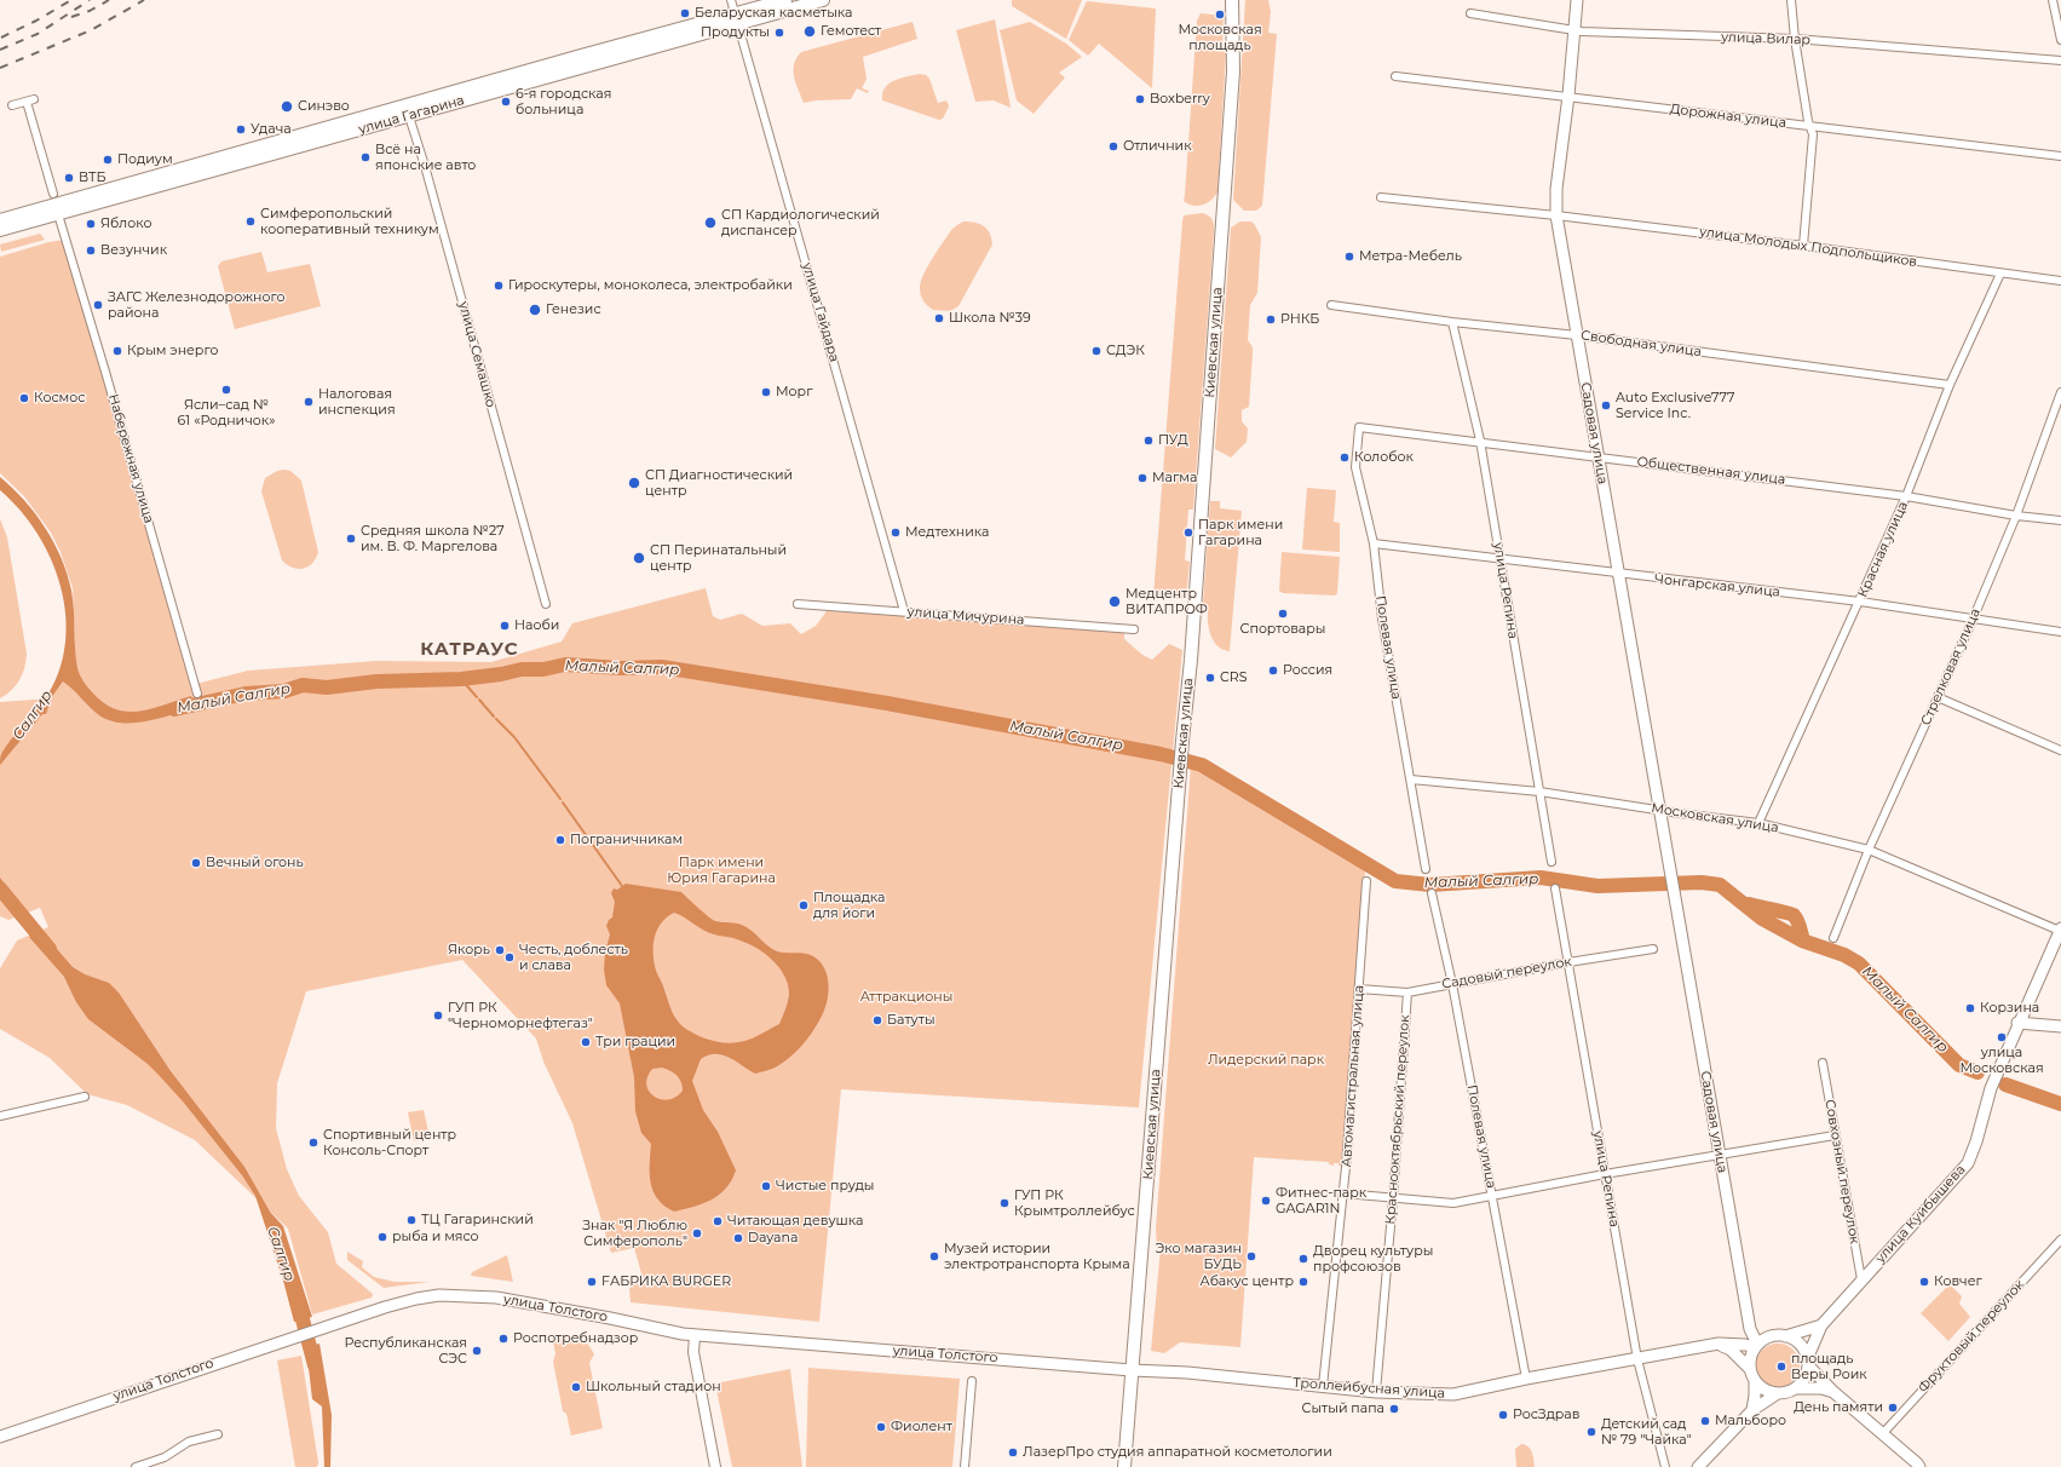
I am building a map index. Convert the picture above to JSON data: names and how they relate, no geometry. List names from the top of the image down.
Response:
{
  "streets": {
    "main road": [
      "улица Гагарина",
      "Киевская улица",
      "Садовая улица",
      "улица Куйбышева",
      "улица Толстого",
      "Троллейбусная улица"
    ],
    "street": [
      "улица Вилар",
      "Дорожная улица",
      "улица Молодых Подпольщиков",
      "улица Гайдара",
      "Свободная улица",
      "улица Семашко",
      "Набережная улица",
      "Общественная улица",
      "Красная улица",
      "Чонгарская улица",
      "улица Репина",
      "улица Мичурина",
      "Полевая улица",
      "Стрелковая улица",
      "Московская улица",
      "Садовый переулок",
      "Автомагистральная улица",
      "Краснооктябрьский переулок",
      "Совхозный переулок",
      "Фруктовый переулок"
    ]
  },
  "crossings": [
    ["улица Вилар", "Садовая улица"],
    ["улица Гагарина", "улица Гайдара"],
    ["улица Гагарина", "улица Семашко"],
    ["улица Гагарина", "Набережная улица"],
    ["Дорожная улица", "Садовая улица"],
    ["улица Молодых Подпольщиков", "Садовая улица"],
    ["улица Молодых Подпольщиков", "Красная улица"],
    ["улица Гайдара", "улица Мичурина"],
    ["Киевская улица", "улица Толстого"],
    ["Киевская улица", "Троллейбусная улица"],
    ["Свободная улица", "Садовая улица"],
    ["Свободная улица", "Красная улица"],
    ["Свободная улица", "улица Репина"],
    ["Садовая улица", "Общественная улица"],
    ["Садовая улица", "Чонгарская улица"],
    ["Садовая улица", "Московская улица"],
    ["Садовая улица", "Троллейбусная улица"],
    ["Общественная улица", "Красная улица"],
    ["Общественная улица", "улица Репина"],
    ["Общественная улица", "Полевая улица"],
    ["Общественная улица", "Стрелковая улица"],
    ["Красная улица", "Чонгарская улица"],
    ["Красная улица", "Московская улица"],
    ["Чонгарская улица", "улица Репина"],
    ["Чонгарская улица", "Полевая улица"],
    ["Чонгарская улица", "Стрелковая улица"],
    ["улица Репина", "Московская улица"],
    ["улица Репина", "Садовый переулок"],
    ["улица Репина", "Троллейбусная улица"],
    ["Полевая улица", "Московская улица"],
    ["Полевая улица", "Садовый переулок"],
    ["Полевая улица", "Троллейбусная улица"],
    ["Стрелковая улица", "Московская улица"],
    ["Московская улица", "улица Куйбышева"],
    ["Садовый переулок", "Автомагистральная улица"],
    ["Садовый переулок", "Краснооктябрьский переулок"],
    ["Автомагистральная улица", "Троллейбусная улица"],
    ["Краснооктябрьский переулок", "Троллейбусная улица"],
    ["Совхозный переулок", "улица Куйбышева"],
    ["улица Толстого", "Троллейбусная улица"]
  ],
  "districts": ["КАТРАУС"],
  "water": ["Малый Салгир", "Салгир"],
  "parks": ["Парк имени Юрия Гагарина", "Аттракционы", "Лидерский парк"],
  "places": [
    "Беларуская касметыка",
    "Московская площадь",
    "Гемотест",
    "Продукты",
    "Boxberry",
    "6-я городская больница",
    "Синэво",
    "Удача",
    "Отличник",
    "Всё на японские авто",
    "Подиум",
    "ВТБ",
    "Симферопольский кооперативный техникум",
    "СП Кардиологический диспансер",
    "Яблоко",
    "Везунчик",
    "Метра-Мебель",
    "Гироскутеры, моноколеса, электробайки",
    "ЗАГС Железнодорожного района",
    "Генезис",
    "Школа №39",
    "РНКБ",
    "Крым энерго",
    "СДЭК",
    "Ясли–сад № 61 «Родничок»",
    "Морг",
    "Космос",
    "Налоговая инспекция",
    "Auto Exclusive777 Service Inc.",
    "ПУД",
    "Колобок",
    "Магма",
    "СП Диагностический центр",
    "Медтехника",
    "Парк имени Гагарина",
    "Средняя школа №27 им. В. Ф. Маргелова",
    "СП Перинатальный центр",
    "Медцентр ВИТАПРОФ",
    "Спортовары",
    "Наоби",
    "Россия",
    "CRS",
    "Пограничникам",
    "Вечный огонь",
    "Площадка для йоги",
    "Якорь",
    "Честь, доблесть и слава",
    "Корзина",
    "ГУП РК \"Черноморнефтегаз\"",
    "Батуты",
    "улица Московская",
    "Три грации",
    "Спортивный центр Консоль-Спорт",
    "Чистые пруды",
    "Фитнес-парк GAGAR1N",
    "ГУП РК Крымтроллейбус",
    "ТЦ Гагаринский",
    "Читающая девушка",
    "Знак \"Я Люблю Симферополь\"",
    "рыба и мясо",
    "Dayana",
    "Музей истории электротранспорта Крыма",
    "Эко магазин БУДЬ",
    "Дворец культуры профсоюзов",
    "FАБРИКА BURGER",
    "Абакус центр",
    "Ковчег",
    "Роспотребнадзор",
    "Республиканская СЭС",
    "площадь Веры Роик",
    "Школьный стадион",
    "День памяти",
    "Сытый папа",
    "РосЗдрав",
    "Мальборо",
    "Фиолент",
    "Детский сад № 79 \"Чайка\"",
    "ЛазерПро студия аппаратной косметологии"
  ]
}
